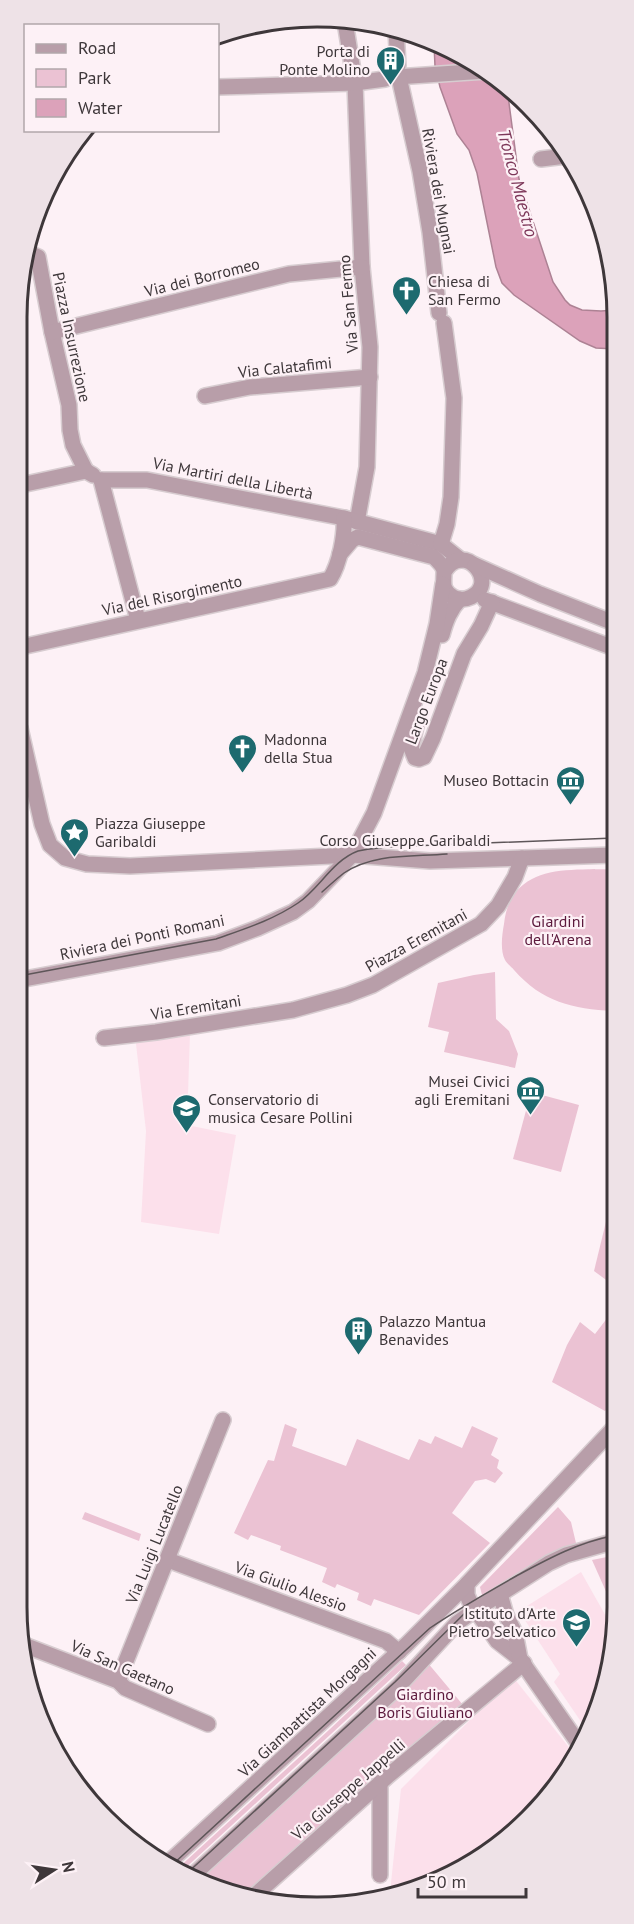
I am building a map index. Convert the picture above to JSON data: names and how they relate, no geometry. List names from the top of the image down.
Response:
{
  "streets": {
    "street": [
      "Riviera dei Mugnai",
      "Via dei Borromeo",
      "Via San Fermo",
      "Piazza Insurrezione",
      "Via Calatafimi",
      "Via Martiri della Libertà",
      "Via del Risorgimento",
      "Largo Europa",
      "Corso Giuseppe Garibaldi",
      "Riviera dei Ponti Romani",
      "Piazza Eremitani",
      "Via Eremitani",
      "Via Luigi Lucatello",
      "Via Giulio Alessio",
      "Via San Gaetano",
      "Via Giambattista Morgagni",
      "Via Giuseppe Jappelli"
    ]
  },
  "crossings": [
    ["Riviera dei Mugnai", "Via Martiri della Libertà"],
    ["Via dei Borromeo", "Via San Fermo"],
    ["Via dei Borromeo", "Piazza Insurrezione"],
    ["Via San Fermo", "Via Calatafimi"],
    ["Via San Fermo", "Via Martiri della Libertà"],
    ["Via San Fermo", "Via del Risorgimento"],
    ["Largo Europa", "Corso Giuseppe Garibaldi"],
    ["Largo Europa", "Riviera dei Ponti Romani"],
    ["Corso Giuseppe Garibaldi", "Riviera dei Ponti Romani"],
    ["Corso Giuseppe Garibaldi", "Piazza Eremitani"],
    ["Piazza Eremitani", "Via Eremitani"],
    ["Via Luigi Lucatello", "Via Giulio Alessio"],
    ["Via Luigi Lucatello", "Via San Gaetano"],
    ["Via Giulio Alessio", "Via Giambattista Morgagni"]
  ],
  "water": ["Tronco Maestro"],
  "parks": ["Giardini dell'Arena", "Giardino Boris Giuliano"],
  "places": {
    "building": ["Porta di Ponte Molino", "Palazzo Mantua Benavides"],
    "church": ["Chiesa di San Fermo", "Madonna della Stua"],
    "museum": ["Museo Bottacin", "Musei Civici agli Eremitani"],
    "place": ["Piazza Giuseppe Garibaldi"],
    "school or university": ["Conservatorio di musica Cesare Pollini", "Istituto d'Arte Pietro Selvatico"]
  },
  "legend": ["Road", "Park", "Water"],
  "scale_bar": "50 m",
  "north": "right"
}
